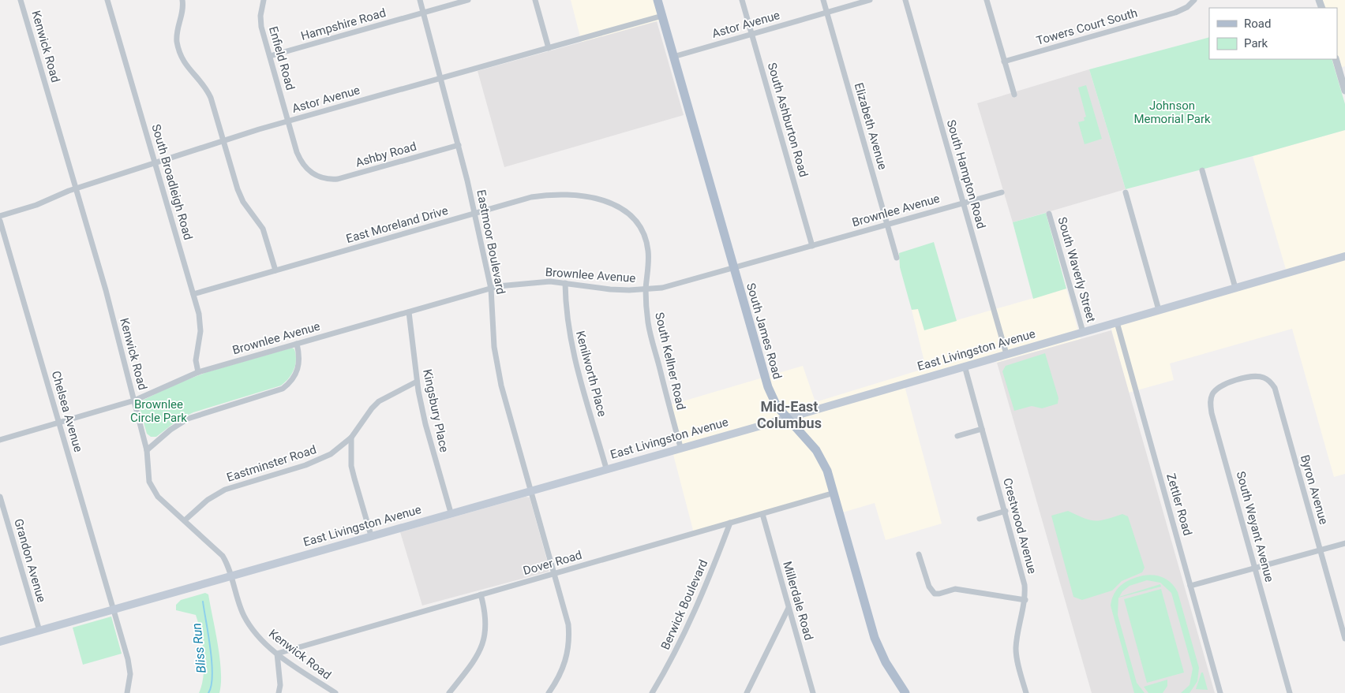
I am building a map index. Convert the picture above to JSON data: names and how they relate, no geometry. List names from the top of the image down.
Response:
{
  "streets": {
    "main road": ["South James Road", "East Livingston Avenue"],
    "street": [
      "Hampshire Road",
      "Astor Avenue",
      "Towers Court South",
      "Kenwick Road",
      "Enfield Road",
      "South Ashburton Road",
      "Elizabeth Avenue",
      "Ashby Road",
      "South Hampton Road",
      "South Broadleigh Road",
      "Brownlee Avenue",
      "East Moreland Drive",
      "Eastmoor Boulevard",
      "South Waverly Street",
      "South Kellner Road",
      "Kenilworth Place",
      "Kingsbury Place",
      "Chelsea Avenue",
      "Eastminster Road",
      "Byron Avenue",
      "Zettler Road",
      "Crestwood Avenue",
      "South Weyant Avenue",
      "Grandon Avenue",
      "Dover Road",
      "Millerdale Road",
      "Berwick Boulevard"
    ]
  },
  "crossings": [
    ["Hampshire Road", "Enfield Road"],
    ["Hampshire Road", "Eastmoor Boulevard"],
    ["Astor Avenue", "Kenwick Road"],
    ["Astor Avenue", "Enfield Road"],
    ["Astor Avenue", "South Ashburton Road"],
    ["Astor Avenue", "Elizabeth Avenue"],
    ["Astor Avenue", "South Broadleigh Road"],
    ["Astor Avenue", "Eastmoor Boulevard"],
    ["Astor Avenue", "South James Road"],
    ["Kenwick Road", "Brownlee Avenue"],
    ["Kenwick Road", "East Livingston Avenue"],
    ["Kenwick Road", "Eastminster Road"],
    ["Kenwick Road", "Dover Road"],
    ["Enfield Road", "Ashby Road"],
    ["South Ashburton Road", "Brownlee Avenue"],
    ["Elizabeth Avenue", "Brownlee Avenue"],
    ["Ashby Road", "Eastmoor Boulevard"],
    ["South Hampton Road", "Brownlee Avenue"],
    ["South Hampton Road", "East Livingston Avenue"],
    ["South Broadleigh Road", "Brownlee Avenue"],
    ["South Broadleigh Road", "East Moreland Drive"],
    ["Brownlee Avenue", "Eastmoor Boulevard"],
    ["Brownlee Avenue", "South James Road"],
    ["Brownlee Avenue", "South Kellner Road"],
    ["Brownlee Avenue", "Kenilworth Place"],
    ["Brownlee Avenue", "Kingsbury Place"],
    ["Brownlee Avenue", "Chelsea Avenue"],
    ["East Moreland Drive", "Eastmoor Boulevard"],
    ["East Moreland Drive", "South Kellner Road"],
    ["Eastmoor Boulevard", "East Livingston Avenue"],
    ["Eastmoor Boulevard", "Dover Road"],
    ["South Waverly Street", "East Livingston Avenue"],
    ["South James Road", "East Livingston Avenue"],
    ["South James Road", "Dover Road"],
    ["East Livingston Avenue", "South Kellner Road"],
    ["East Livingston Avenue", "Kenilworth Place"],
    ["East Livingston Avenue", "Kingsbury Place"],
    ["East Livingston Avenue", "Chelsea Avenue"],
    ["East Livingston Avenue", "Zettler Road"],
    ["East Livingston Avenue", "Crestwood Avenue"],
    ["East Livingston Avenue", "Grandon Avenue"],
    ["Kingsbury Place", "Eastminster Road"],
    ["Byron Avenue", "South Weyant Avenue"],
    ["Dover Road", "Millerdale Road"],
    ["Dover Road", "Berwick Boulevard"]
  ],
  "districts": ["Mid-East Columbus"],
  "water": ["Bliss Run"],
  "parks": ["Johnson Memorial Park", "Brownlee Circle Park"],
  "legend": ["Road", "Park"]
}
